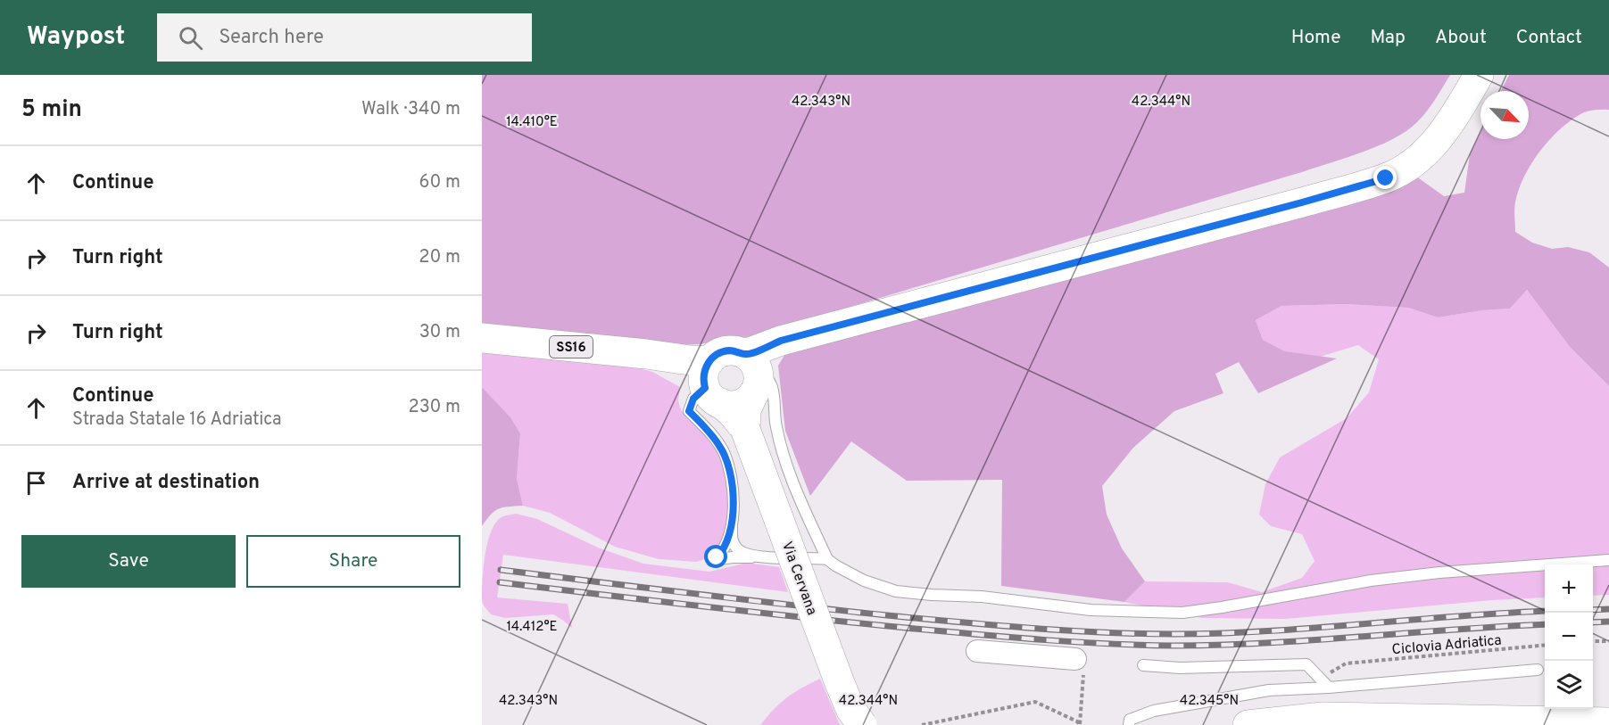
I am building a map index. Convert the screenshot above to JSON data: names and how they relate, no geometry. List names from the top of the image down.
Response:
{
  "streets": {
    "main road": ["SS16", "Via Cervana"],
    "path": ["Ciclovia Adriatica"]
  },
  "crossings": [
    ["SS16", "Via Cervana"]
  ],
  "north": "bottom right",
  "page": {
    "header": "Waypost",
    "search": "Search here",
    "nav": [
      "Home",
      "Map",
      "About",
      "Contact"
    ],
    "heading": ["5 min", "Walk · 340 m"],
    "list": [
      ["Continue", "60 m"],
      ["Turn right", "20 m"],
      ["Turn right", "30 m"],
      ["Continue", "Strada Statale 16 Adriatica", "230 m"],
      "Arrive at destination"
    ],
    "buttons": ["Save", "Share"],
    "map_buttons": ["+", "−"]
  },
  "coordinates": [
    "42.343°N",
    "42.344°N",
    "14.410°E",
    "14.412°E",
    "42.345°N"
  ]
}
